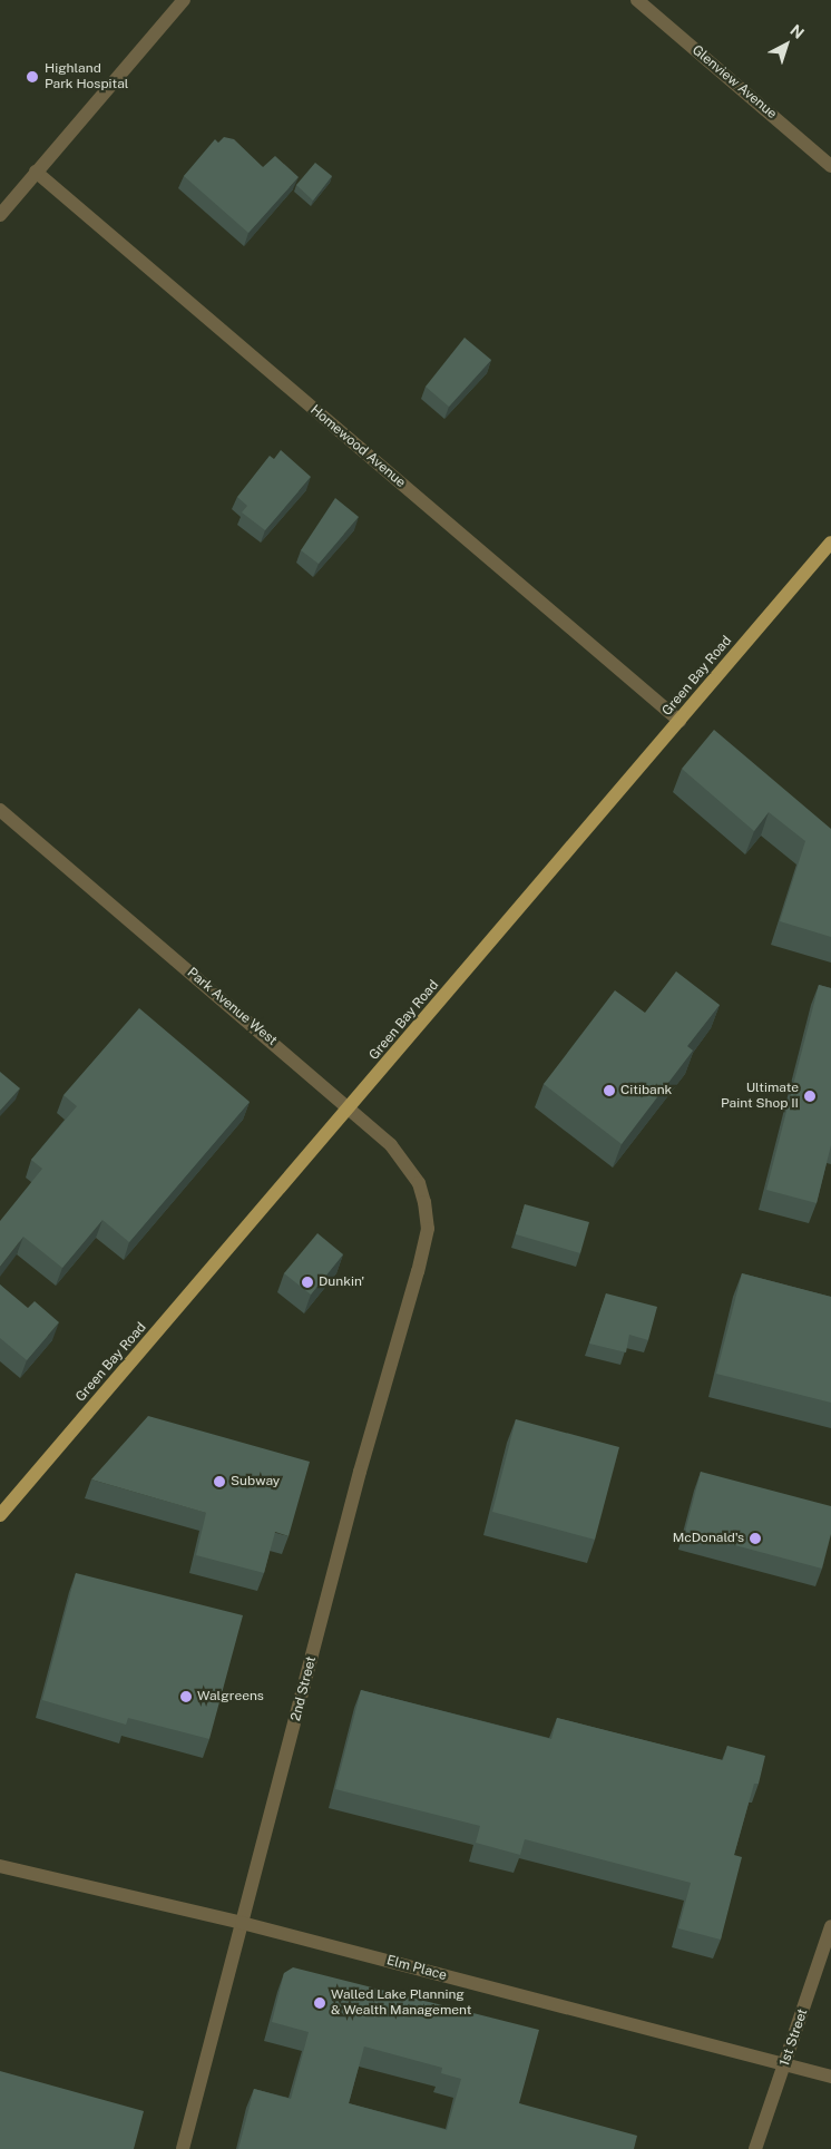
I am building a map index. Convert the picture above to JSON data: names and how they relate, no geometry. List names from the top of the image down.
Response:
{
  "streets": {
    "main road": ["Green Bay Road"],
    "street": [
      "Glenview Avenue",
      "Homewood Avenue",
      "Park Avenue West",
      "2nd Street",
      "Elm Place",
      "1st Street"
    ]
  },
  "crossings": [
    ["Homewood Avenue", "Green Bay Road"],
    ["Green Bay Road", "Park Avenue West"],
    ["Park Avenue West", "2nd Street"],
    ["2nd Street", "Elm Place"],
    ["Elm Place", "1st Street"]
  ],
  "places": [
    "Highland Park Hospital",
    "Citibank",
    "Ultimate Paint Shop II",
    "Dunkin'",
    "Subway",
    "McDonald's",
    "Walgreens",
    "Walled Lake Planning & Wealth Management"
  ],
  "north": "top right"
}
